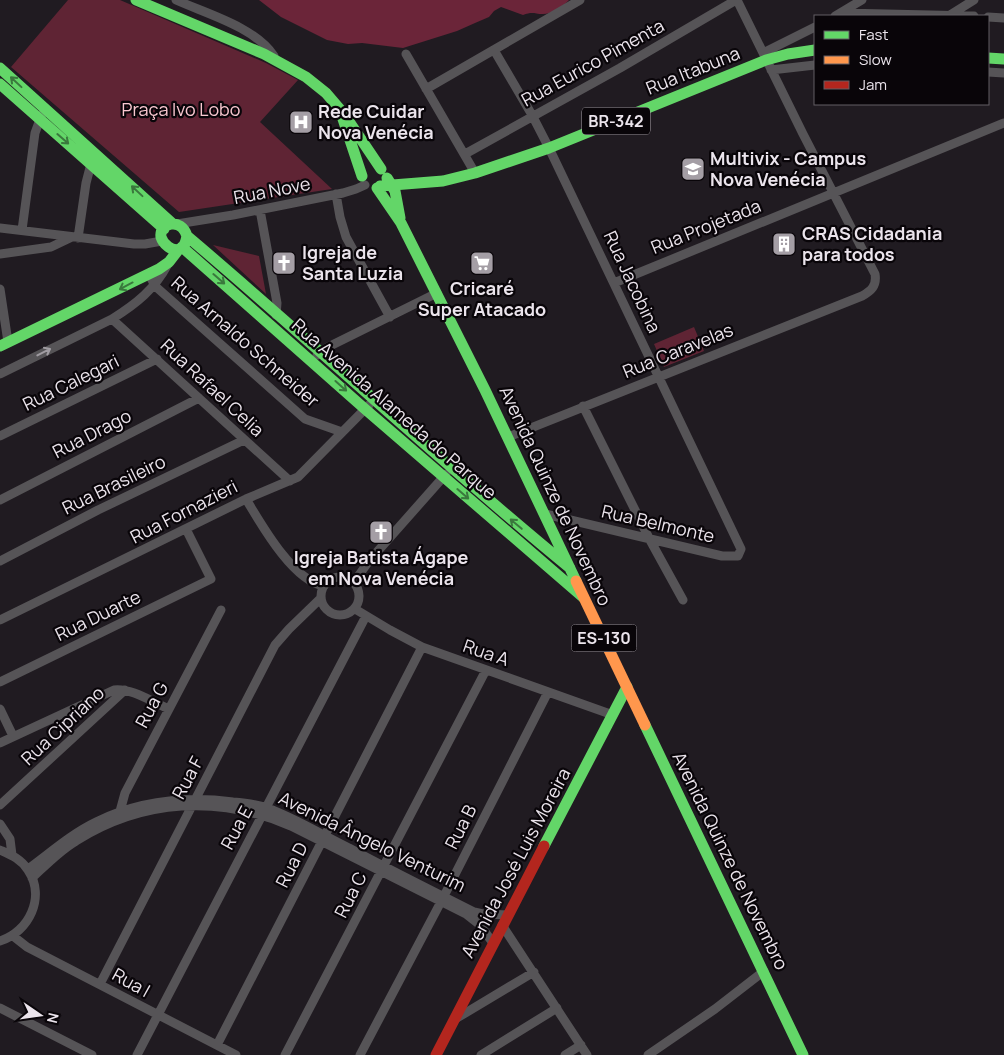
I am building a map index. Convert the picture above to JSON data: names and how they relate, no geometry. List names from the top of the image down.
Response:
{
  "streets": {
    "street": [
      "Rua Eurico Pimenta",
      "Rua Itabuna",
      "BR-342",
      "Rua Nove",
      "Rua Projetada",
      "Rua Jacobina",
      "Rua Arnaldo Schneider",
      "Rua Caravelas",
      "Rua Calegari",
      "Rua Rafael Celia",
      "Rua Avenida Alameda do Parque",
      "Rua Drago",
      "Rua Brasileiro",
      "Avenida Quinze de Novembro",
      "Rua Fornazieri",
      "Rua Belmonte",
      "Rua Duarte",
      "ES-130",
      "Rua A",
      "Rua G",
      "Rua Cipriano",
      "Rua F",
      "Rua B",
      "Rua E",
      "Avenida Ângelo Venturim",
      "Avenida José Luis Moreira",
      "Rua D",
      "Rua C",
      "Rua I"
    ]
  },
  "crossings": [
    ["Rua Eurico Pimenta", "Rua Jacobina"],
    ["Rua Itabuna", "BR-342"],
    ["Rua Itabuna", "Rua Jacobina"],
    ["BR-342", "Rua Nove"],
    ["BR-342", "ES-130"],
    ["Rua Nove", "Rua Avenida Alameda do Parque"],
    ["Rua Projetada", "Rua Jacobina"],
    ["Rua Projetada", "Rua Caravelas"],
    ["Rua Jacobina", "Rua Caravelas"],
    ["Rua Jacobina", "Rua Belmonte"],
    ["Rua Arnaldo Schneider", "Rua Fornazieri"],
    ["Rua Caravelas", "Avenida Quinze de Novembro"],
    ["Rua Calegari", "Rua Rafael Celia"],
    ["Rua Rafael Celia", "Rua Drago"],
    ["Rua Rafael Celia", "Rua Brasileiro"],
    ["Rua Rafael Celia", "Rua Fornazieri"],
    ["Rua Avenida Alameda do Parque", "Avenida Quinze de Novembro"],
    ["Rua Avenida Alameda do Parque", "Rua Fornazieri"],
    ["Avenida Quinze de Novembro", "Rua Belmonte"],
    ["Avenida Quinze de Novembro", "ES-130"],
    ["Avenida Quinze de Novembro", "Avenida José Luis Moreira"],
    ["Rua Fornazieri", "Rua Duarte"],
    ["Rua A", "Rua F"],
    ["Rua A", "Rua B"],
    ["Rua A", "Rua E"],
    ["Rua A", "Avenida José Luis Moreira"],
    ["Rua A", "Rua D"],
    ["Rua A", "Rua C"],
    ["Rua G", "Avenida Ângelo Venturim"],
    ["Rua F", "Avenida Ângelo Venturim"],
    ["Rua F", "Rua I"],
    ["Rua B", "Avenida Ângelo Venturim"],
    ["Rua E", "Avenida Ângelo Venturim"],
    ["Rua E", "Rua I"],
    ["Avenida Ângelo Venturim", "Avenida José Luis Moreira"],
    ["Avenida Ângelo Venturim", "Rua D"],
    ["Avenida Ângelo Venturim", "Rua C"],
    ["Rua D", "Rua I"]
  ],
  "parks": ["Praça Ivo Lobo"],
  "places": {
    "hospital": ["Rede Cuidar Nova Venécia"],
    "school or university": ["Multivix - Campus Nova Venécia"],
    "building": ["CRAS Cidadania para todos"],
    "church": ["Igreja de Santa Luzia", "Igreja Batista Ágape em Nova Venécia"],
    "supermarket": ["Cricaré Super Atacado"]
  },
  "legend": ["Fast", "Slow", "Jam"],
  "north": "right"
}
